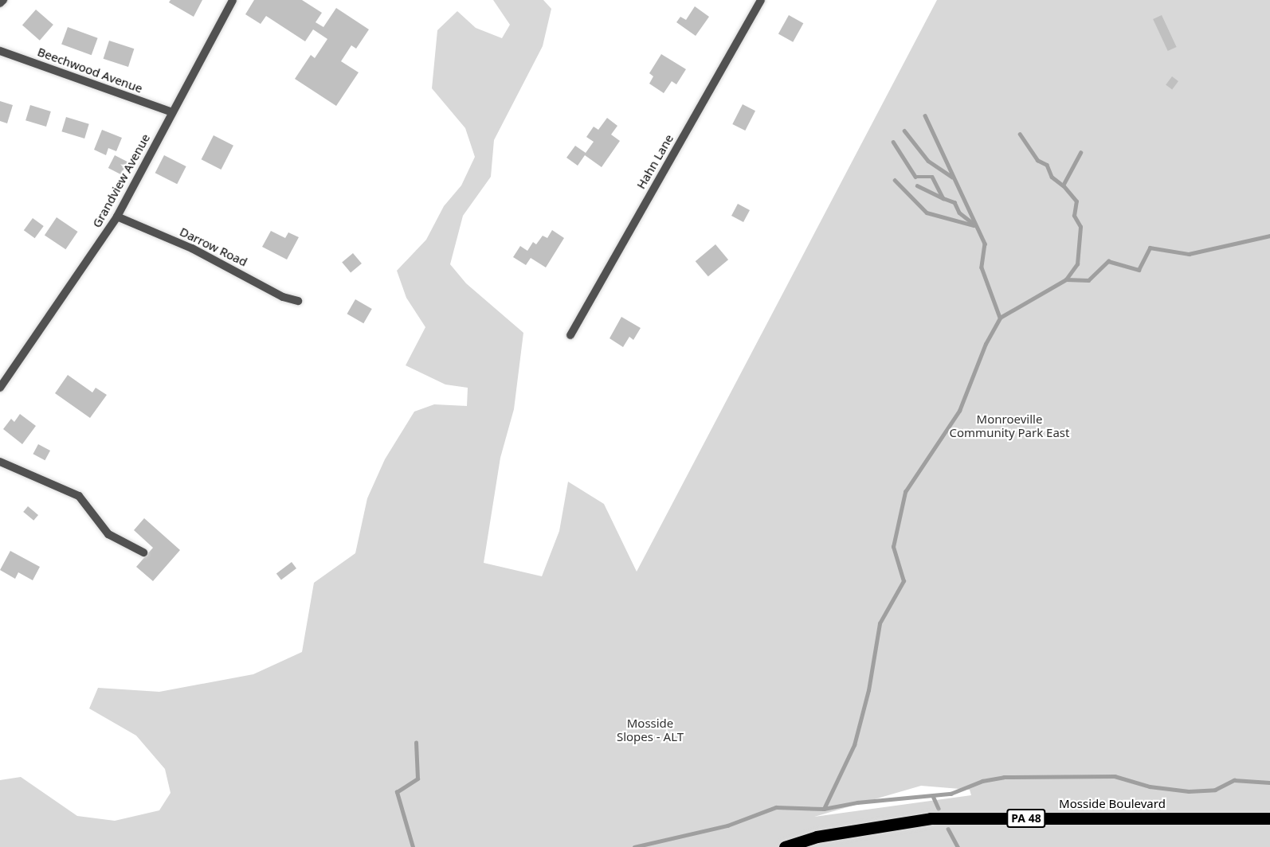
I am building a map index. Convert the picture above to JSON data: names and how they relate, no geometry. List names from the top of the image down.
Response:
{
  "streets": {
    "main road": ["Mosside Boulevard", "PA 48"],
    "street": [
      "Beechwood Avenue",
      "Hahn Lane",
      "Grandview Avenue",
      "Darrow Road"
    ]
  },
  "crossings": [
    ["Beechwood Avenue", "Grandview Avenue"],
    ["Grandview Avenue", "Darrow Road"]
  ],
  "parks": ["Monroeville Community Park East", "Mosside Slopes - ALT"]
}
